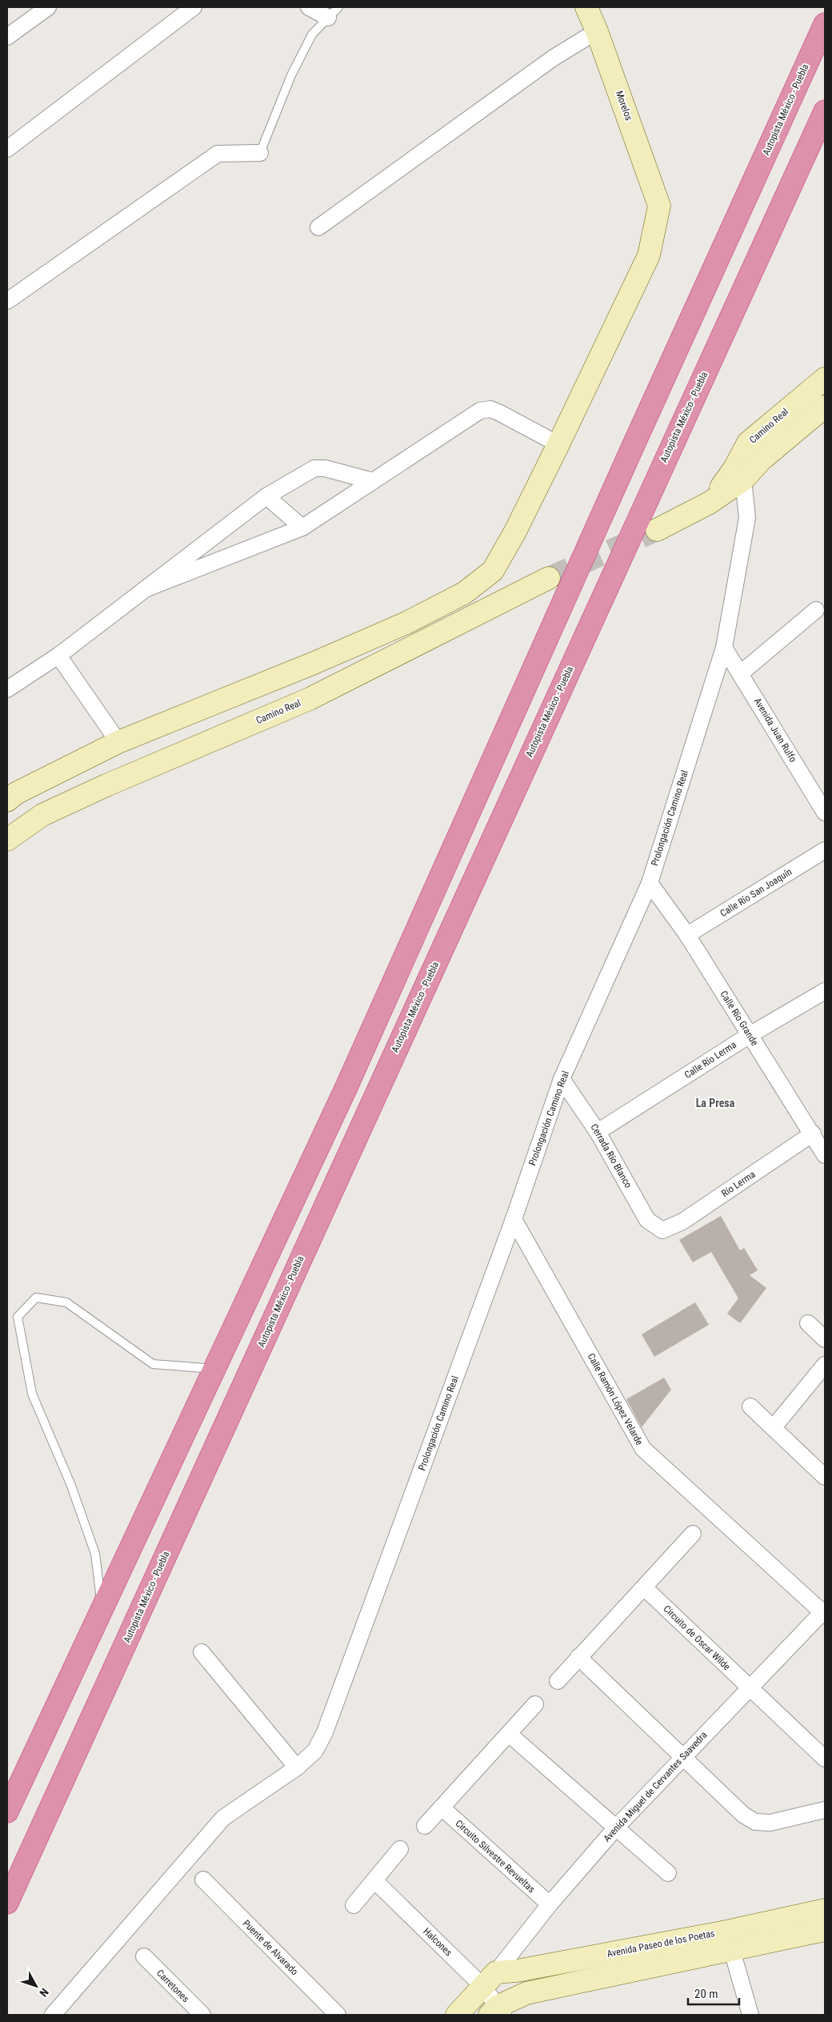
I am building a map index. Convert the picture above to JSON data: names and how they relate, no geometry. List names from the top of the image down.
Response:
{
  "streets": {
    "highway": ["Autopista México - Puebla"],
    "street": [
      "Morelos",
      "Camino Real",
      "Avenida Juan Rulfo",
      "Prolongación Camino Real",
      "Calle Río San Joaquín",
      "Calle Río Grande",
      "Calle Río Lerma",
      "Cerrada Río Blanco",
      "Río Lerma",
      "Calle Ramón López Velarde",
      "Circuito de Oscar Wilde",
      "Avenida Miguel de Cervantes Saavedra",
      "Circuito Silvestre Revueltas",
      "Halcones",
      "Avenida Paseo de los Poetas",
      "Puente de Alvarado",
      "Carretones"
    ]
  },
  "crossings": [
    ["Camino Real", "Prolongación Camino Real"],
    ["Avenida Juan Rulfo", "Prolongación Camino Real"],
    ["Prolongación Camino Real", "Calle Río Grande"],
    ["Prolongación Camino Real", "Cerrada Río Blanco"],
    ["Prolongación Camino Real", "Calle Ramón López Velarde"],
    ["Calle Río San Joaquín", "Calle Río Grande"],
    ["Calle Río Grande", "Calle Río Lerma"],
    ["Calle Río Grande", "Río Lerma"],
    ["Calle Río Lerma", "Cerrada Río Blanco"],
    ["Cerrada Río Blanco", "Río Lerma"],
    ["Calle Ramón López Velarde", "Avenida Miguel de Cervantes Saavedra"],
    ["Circuito de Oscar Wilde", "Avenida Miguel de Cervantes Saavedra"],
    ["Avenida Miguel de Cervantes Saavedra", "Circuito Silvestre Revueltas"],
    ["Avenida Miguel de Cervantes Saavedra", "Halcones"],
    ["Avenida Miguel de Cervantes Saavedra", "Avenida Paseo de los Poetas"],
    ["Halcones", "Avenida Paseo de los Poetas"]
  ],
  "districts": ["La Presa"],
  "scale_bar": "20 m",
  "north": "bottom right"
}
